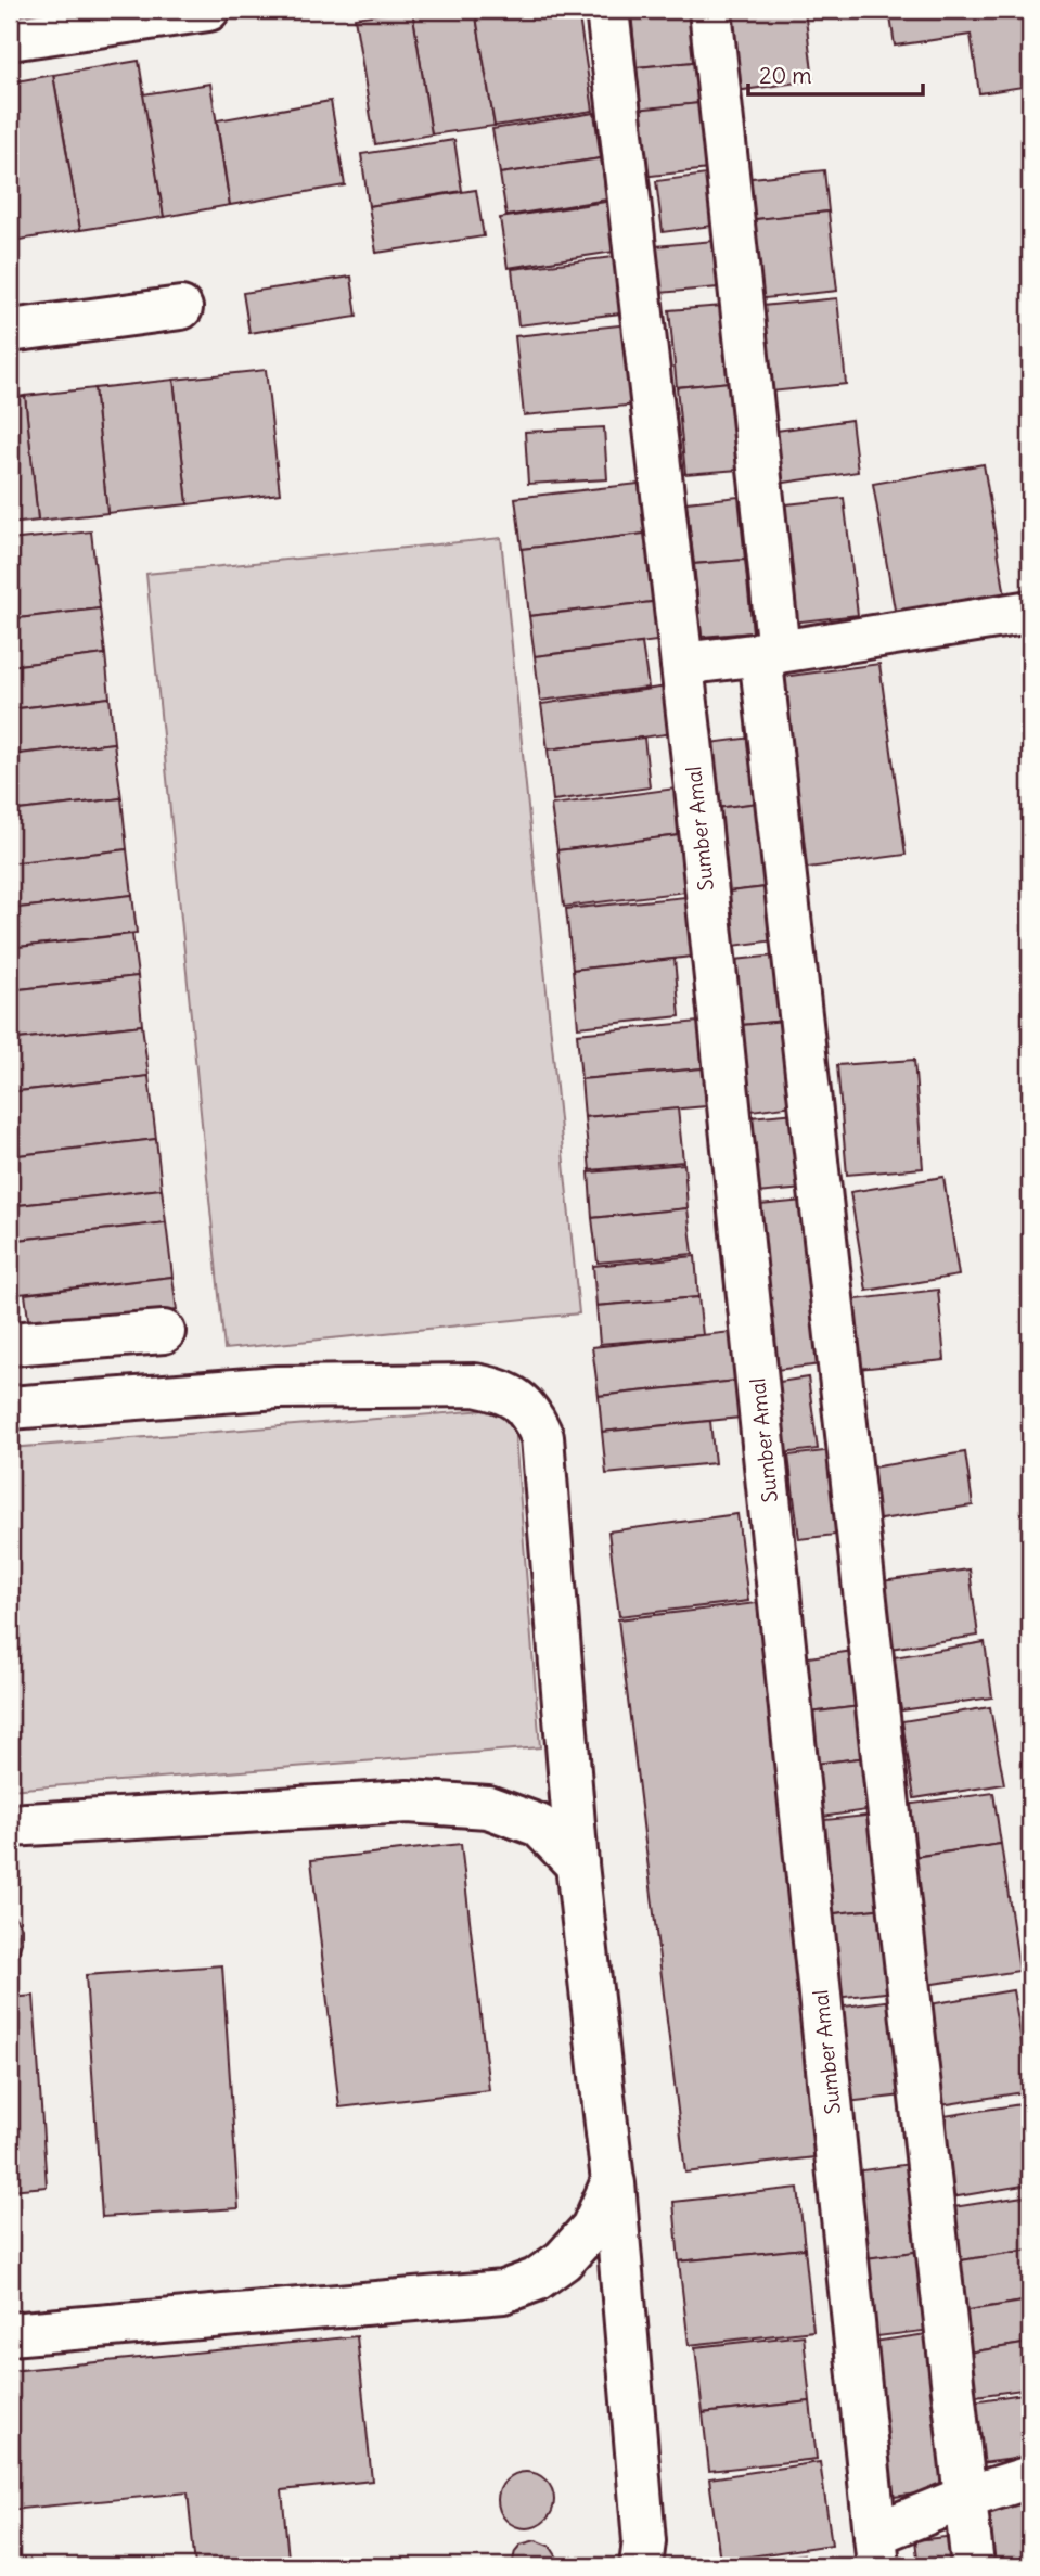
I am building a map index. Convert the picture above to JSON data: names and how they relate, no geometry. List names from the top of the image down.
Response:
{
  "streets": {
    "street": ["Sumber Amal"]
  },
  "scale_bar": "20 m"
}
